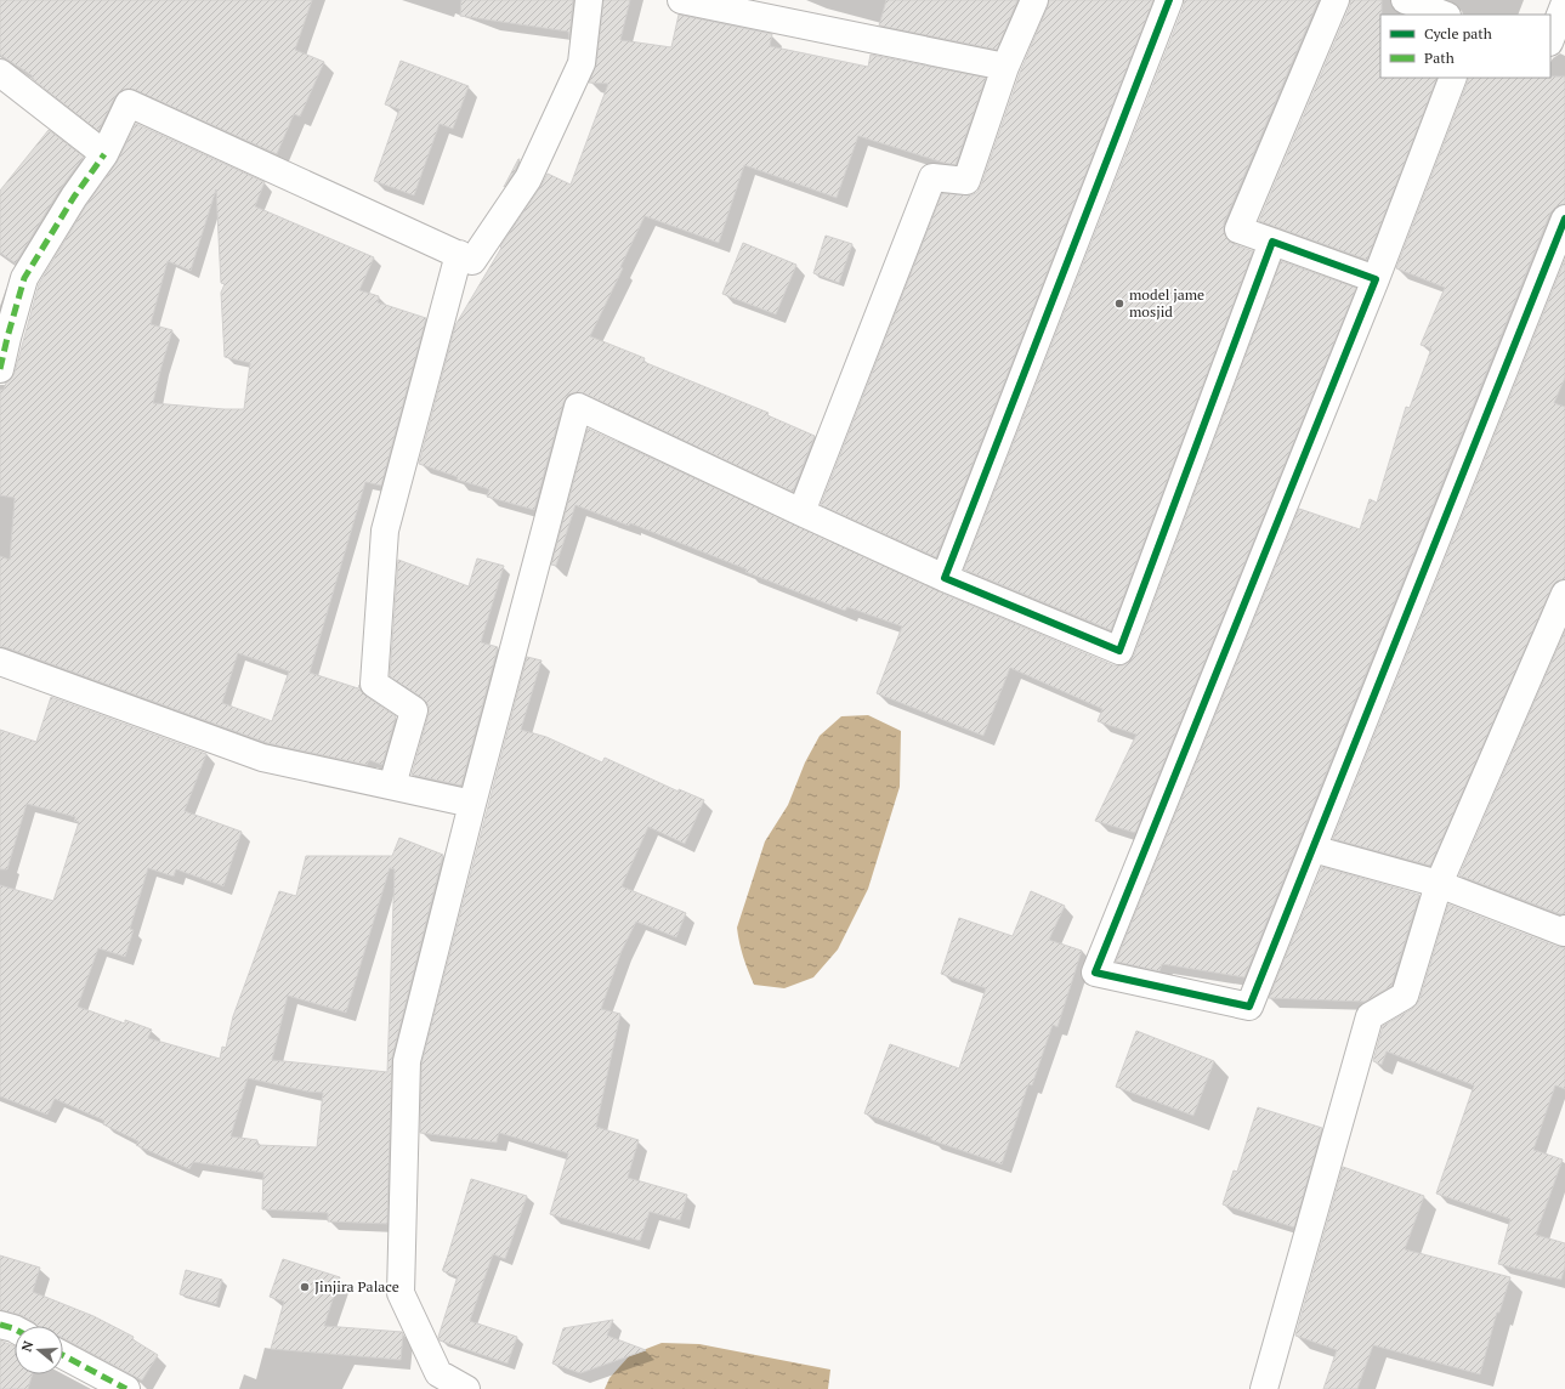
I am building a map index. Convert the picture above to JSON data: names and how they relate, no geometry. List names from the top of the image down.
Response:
{
  "places": ["model jame mosjid", "Jinjira Palace"],
  "legend": ["Cycle path", "Path"],
  "north": "left"
}
